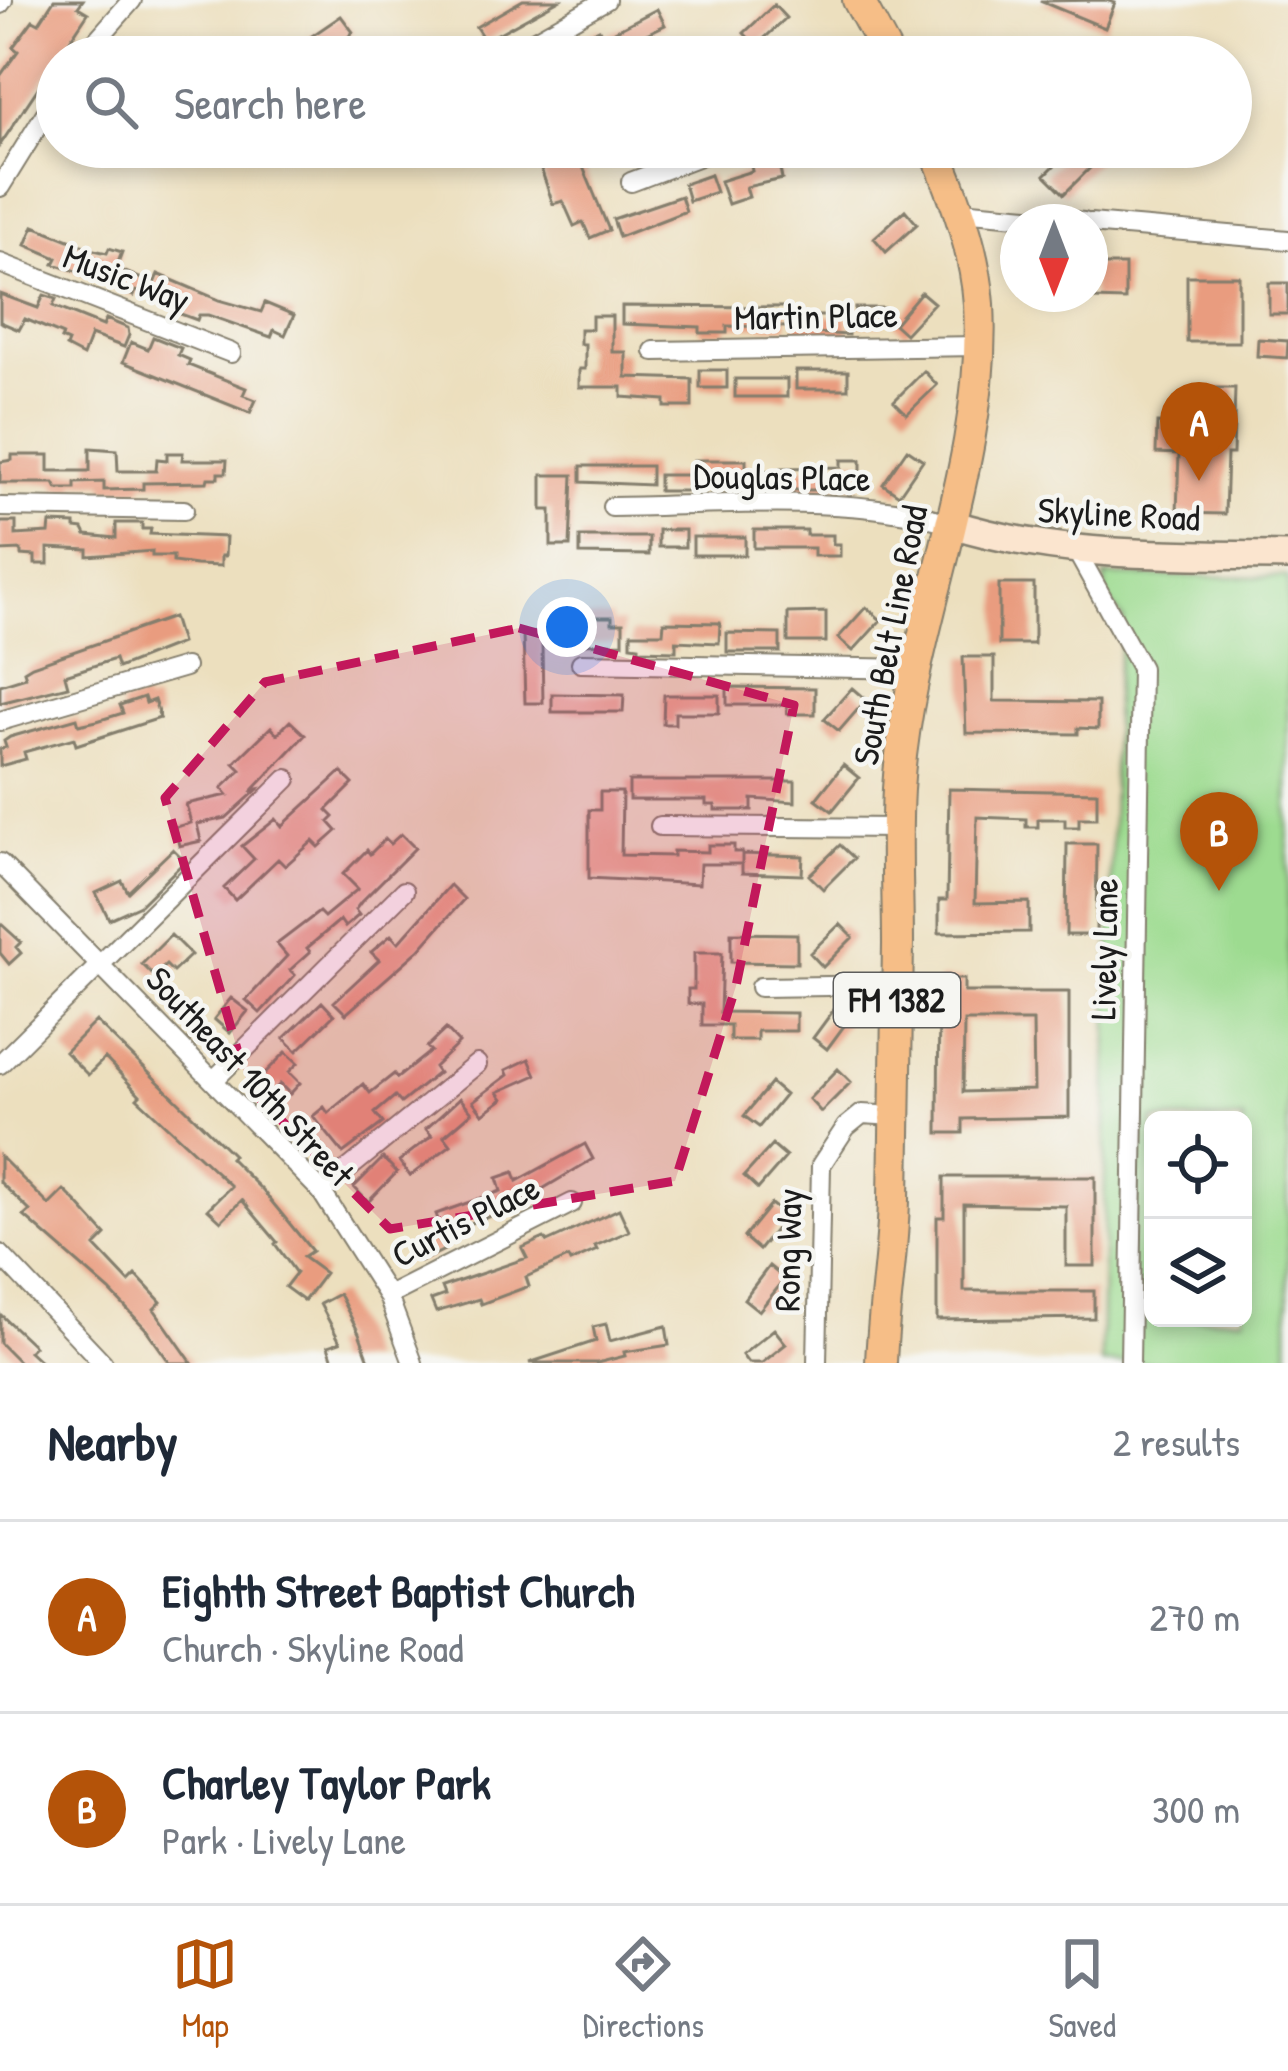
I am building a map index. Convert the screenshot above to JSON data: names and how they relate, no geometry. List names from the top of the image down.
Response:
{
  "streets": {
    "main road": ["South Belt Line Road", "FM 1382"],
    "street": [
      "Music Way",
      "Martin Place",
      "Douglas Place",
      "Skyline Road",
      "Lively Lane",
      "Southeast 10th Street",
      "Curtis Place",
      "Rong Way"
    ]
  },
  "crossings": [
    ["Martin Place", "South Belt Line Road"],
    ["Douglas Place", "Skyline Road"],
    ["Douglas Place", "South Belt Line Road"],
    ["Skyline Road", "South Belt Line Road"],
    ["Skyline Road", "Lively Lane"],
    ["South Belt Line Road", "Rong Way"],
    ["Southeast 10th Street", "Curtis Place"]
  ],
  "north": "bottom",
  "page": {
    "search": "Search here",
    "pins": ["A", "B"],
    "heading": ["Nearby", "2 results"],
    "list": [
      {
        "mark": "A",
        "name": "Eighth Street Baptist Church",
        "note": "Church · Skyline Road",
        "value": "270 m"
      },
      {
        "mark": "B",
        "name": "Charley Taylor Park",
        "note": "Park · Lively Lane",
        "value": "300 m"
      }
    ],
    "nav": ["Map", "Directions", "Saved"]
  }
}
